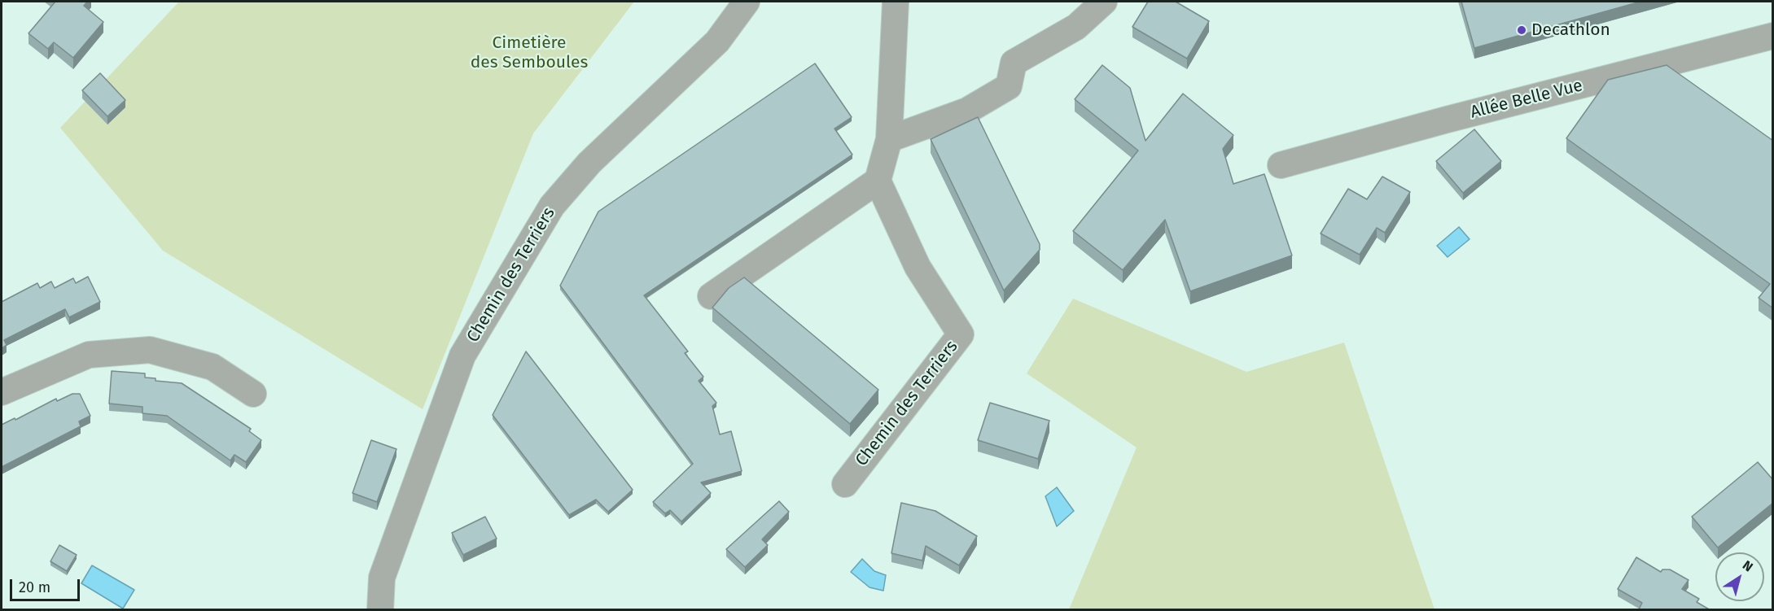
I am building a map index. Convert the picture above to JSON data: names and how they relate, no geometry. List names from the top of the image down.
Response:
{
  "streets": {
    "street": ["Allée Belle Vue", "Chemin des Terriers"]
  },
  "parks": ["Cimetière des Semboules"],
  "places": ["Decathlon"],
  "scale_bar": "20 m",
  "north": "top right"
}
